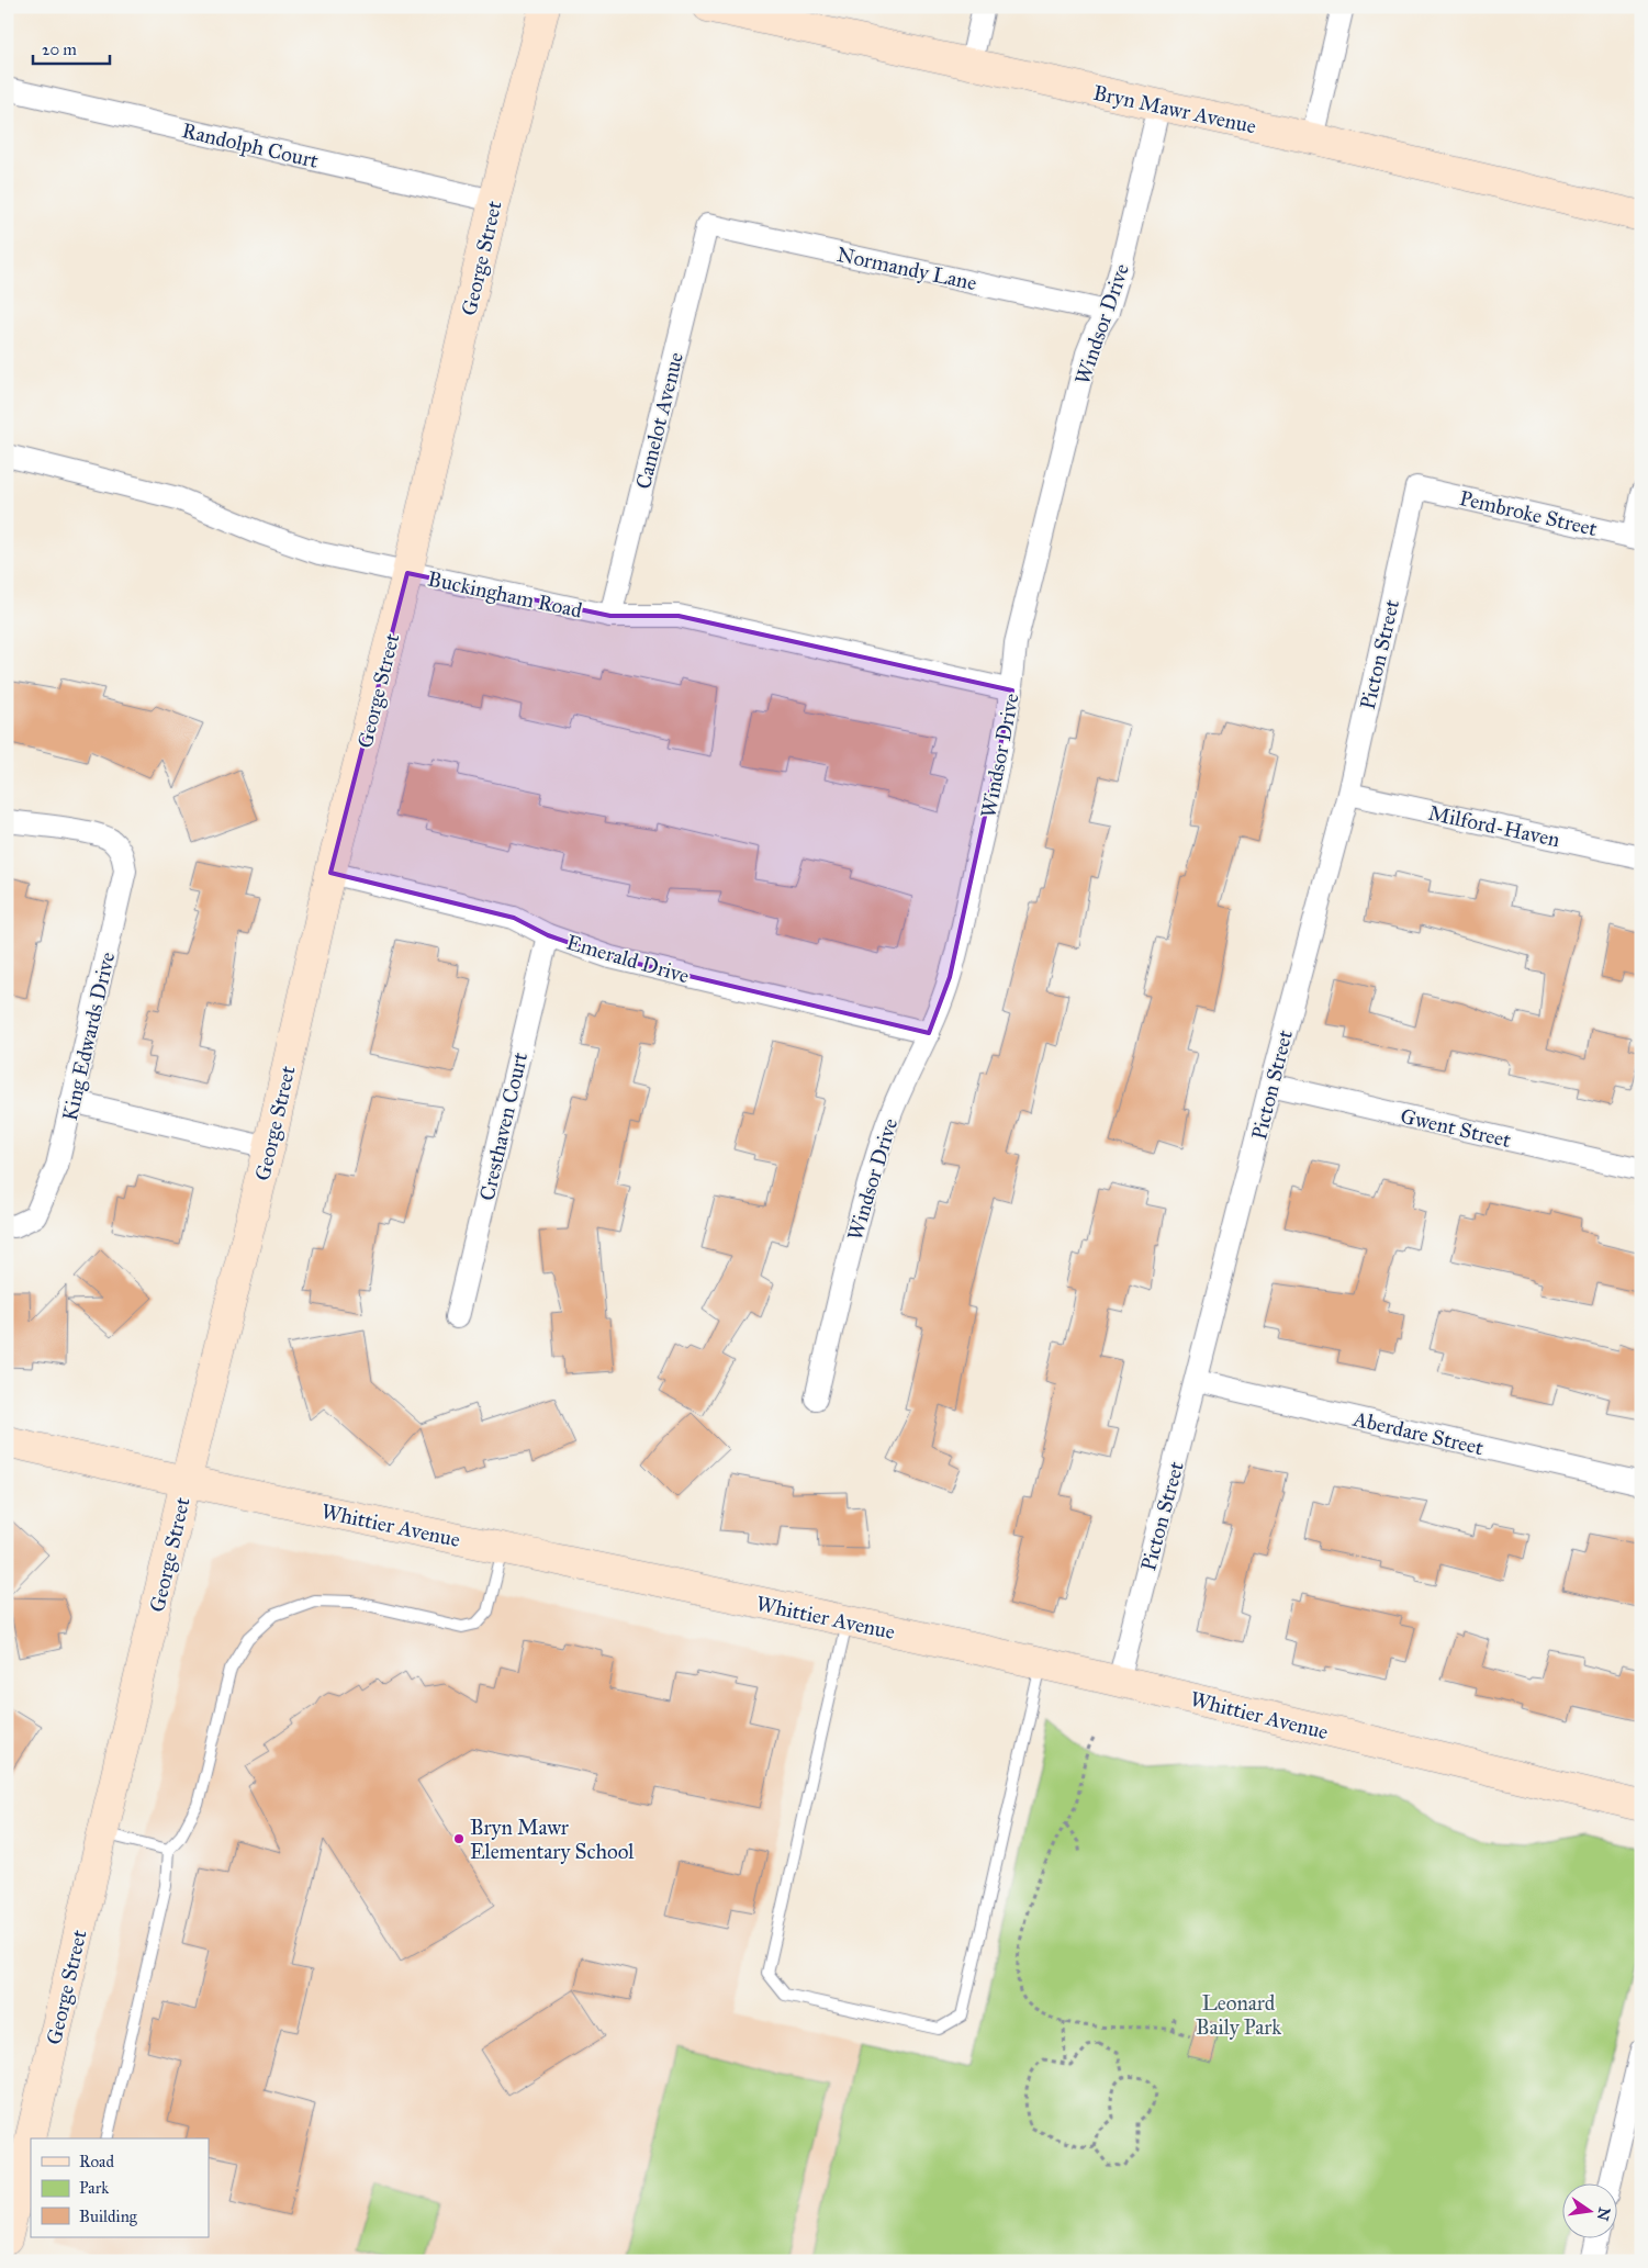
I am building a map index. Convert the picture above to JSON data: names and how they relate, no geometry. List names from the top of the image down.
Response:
{
  "streets": {
    "street": [
      "Bryn Mawr Avenue",
      "Randolph Court",
      "George Street",
      "Normandy Lane",
      "Windsor Drive",
      "Camelot Avenue",
      "Pembroke Street",
      "Buckingham Road",
      "Picton Street",
      "Milford-Haven",
      "Emerald Drive",
      "King Edwards Drive",
      "Cresthaven Court",
      "Gwent Street",
      "Aberdare Street",
      "Whittier Avenue"
    ]
  },
  "crossings": [
    ["Bryn Mawr Avenue", "Windsor Drive"],
    ["Randolph Court", "George Street"],
    ["George Street", "Buckingham Road"],
    ["George Street", "Emerald Drive"],
    ["George Street", "Whittier Avenue"],
    ["Normandy Lane", "Windsor Drive"],
    ["Normandy Lane", "Camelot Avenue"],
    ["Windsor Drive", "Buckingham Road"],
    ["Windsor Drive", "Emerald Drive"],
    ["Camelot Avenue", "Buckingham Road"],
    ["Pembroke Street", "Picton Street"],
    ["Picton Street", "Milford-Haven"],
    ["Picton Street", "Gwent Street"],
    ["Picton Street", "Aberdare Street"],
    ["Picton Street", "Whittier Avenue"],
    ["Emerald Drive", "Cresthaven Court"]
  ],
  "parks": ["Leonard Baily Park"],
  "places": ["Bryn Mawr Elementary School"],
  "legend": ["Road", "Park", "Building"],
  "scale_bar": "20 m",
  "north": "right"
}
